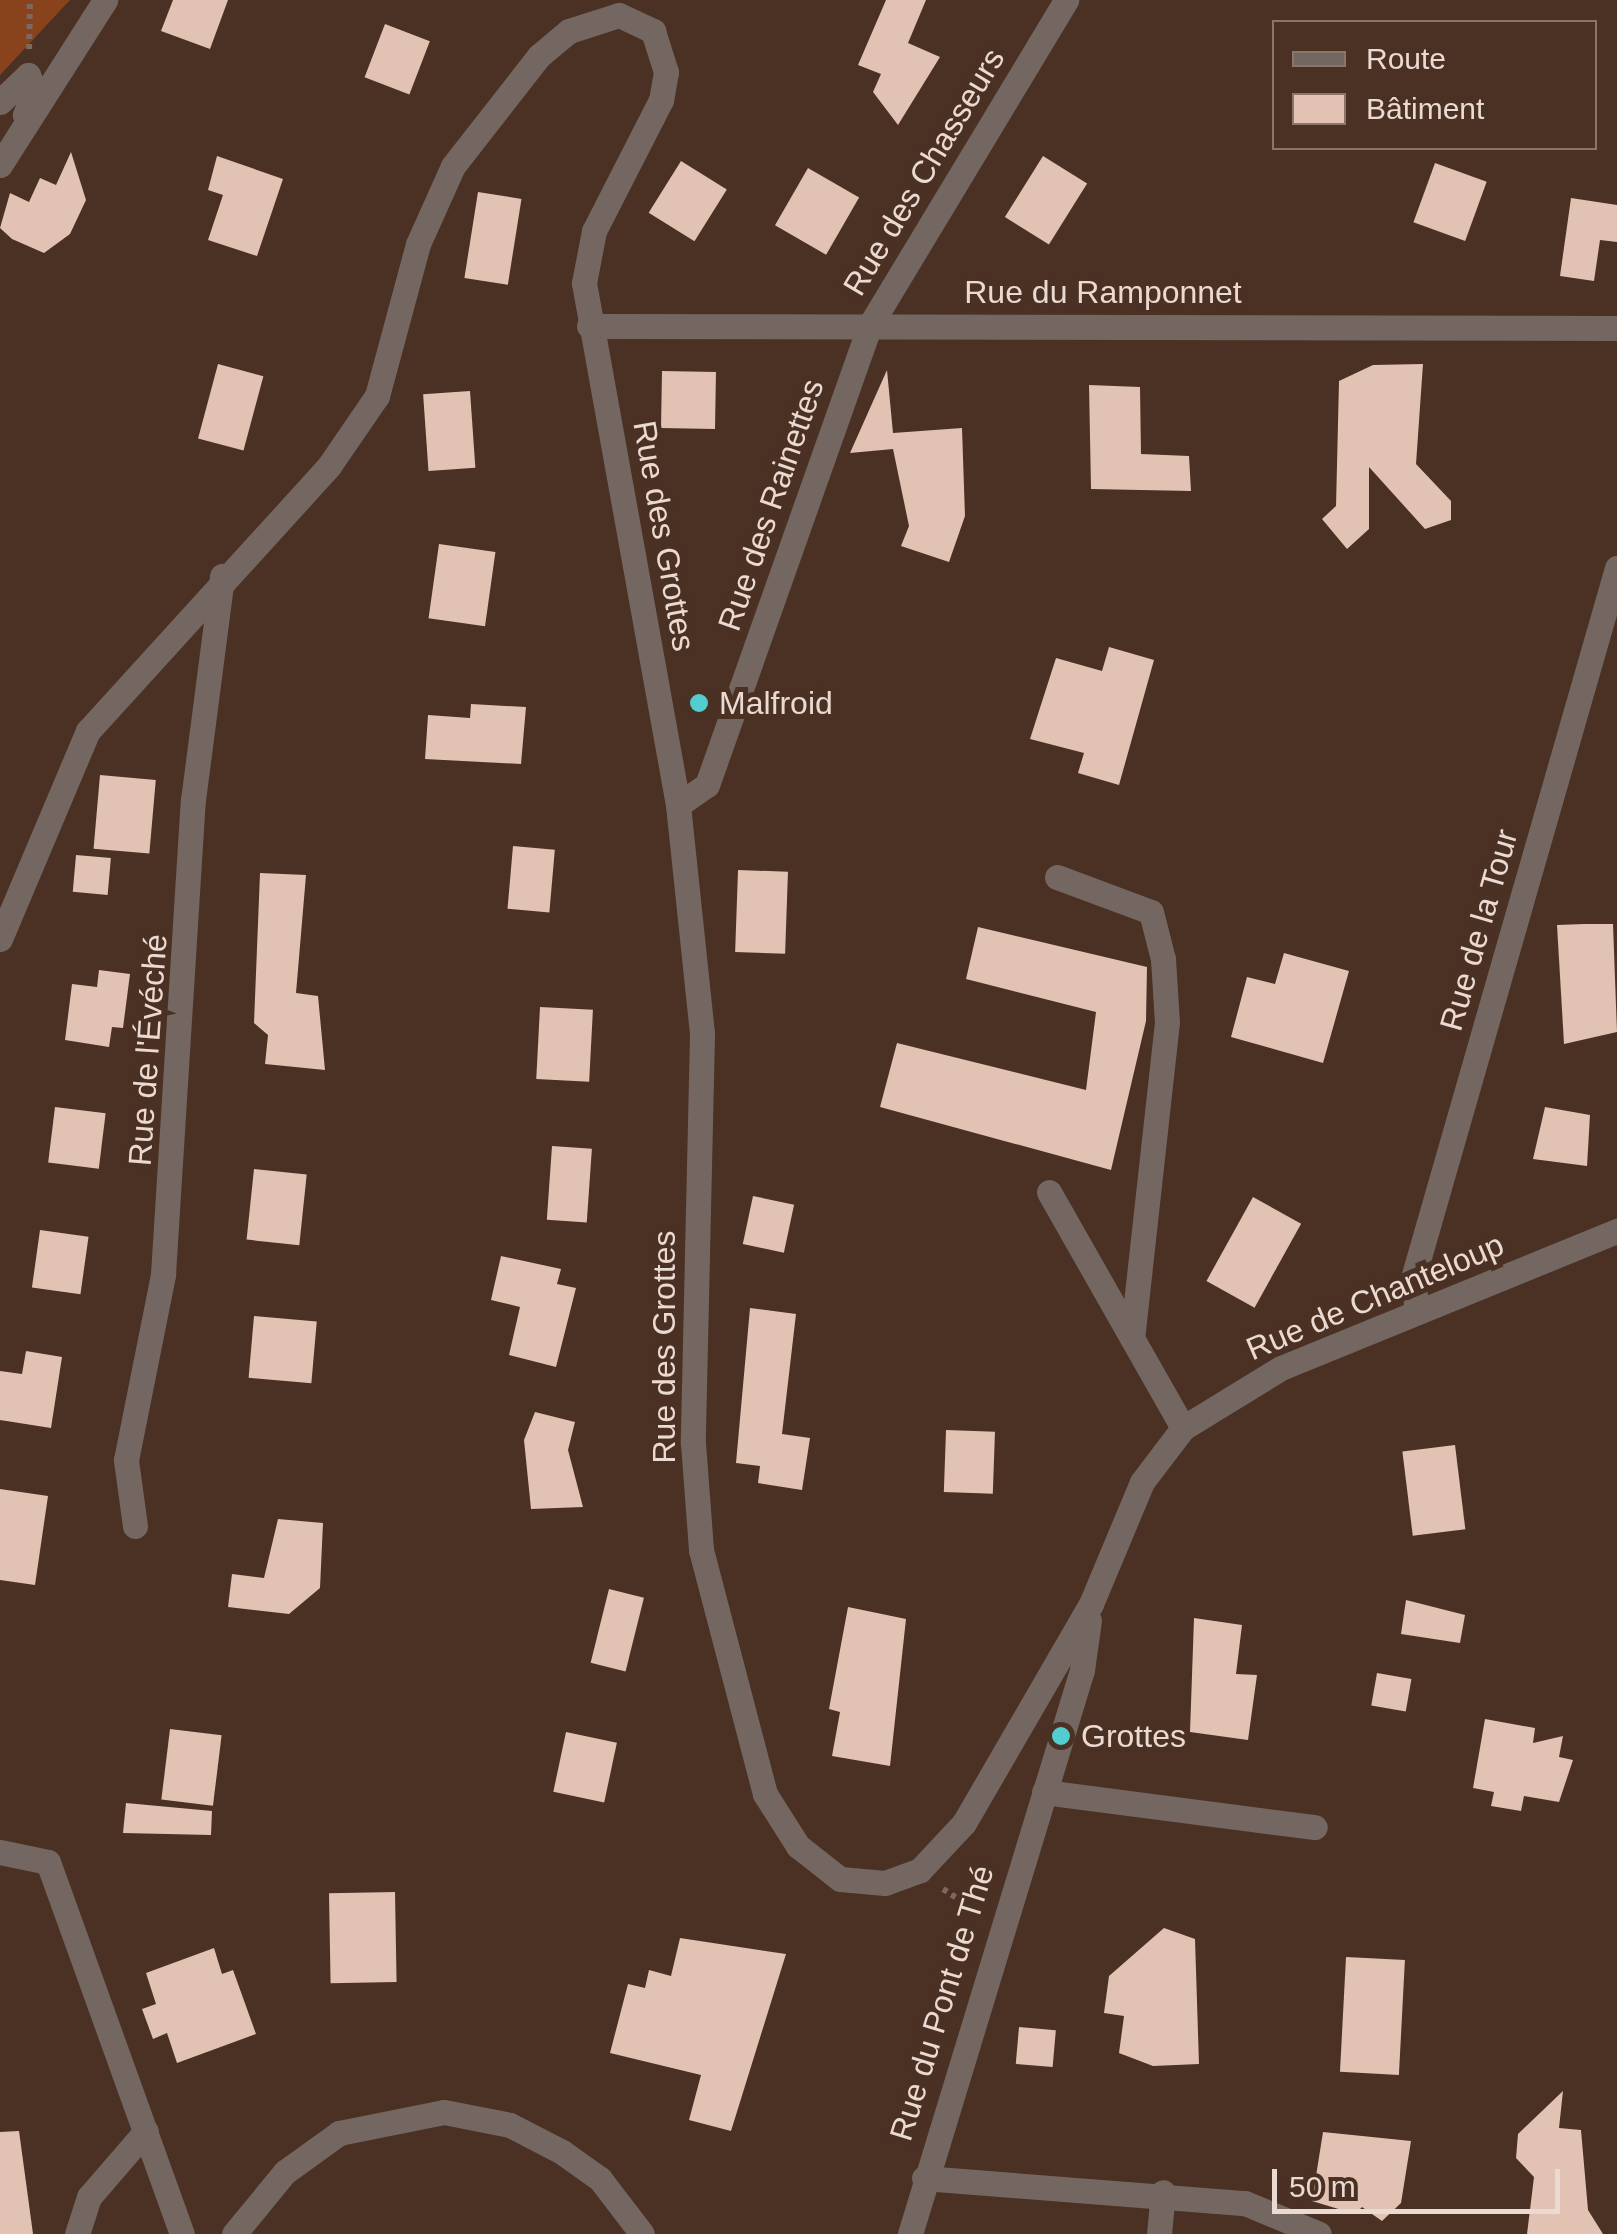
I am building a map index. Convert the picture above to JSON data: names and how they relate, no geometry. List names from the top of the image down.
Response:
{
  "streets": {
    "street": [
      "Rue des Chasseurs",
      "Rue du Ramponnet",
      "Rue des Rainettes",
      "Rue des Grottes",
      "Rue de la Tour",
      "Rue de l'Évéché",
      "Rue de Chanteloup",
      "Rue du Pont de Thé"
    ]
  },
  "crossings": [
    ["Rue des Chasseurs", "Rue du Ramponnet"],
    ["Rue des Chasseurs", "Rue des Rainettes"],
    ["Rue du Ramponnet", "Rue des Rainettes"],
    ["Rue du Ramponnet", "Rue des Grottes"],
    ["Rue des Rainettes", "Rue des Grottes"],
    ["Rue des Grottes", "Rue de l'Évéché"],
    ["Rue de la Tour", "Rue de Chanteloup"],
    ["Rue de Chanteloup", "Rue du Pont de Thé"]
  ],
  "places": ["Malfroid", "Grottes"],
  "legend": ["Route", "Bâtiment"],
  "scale_bar": "50 m"
}
